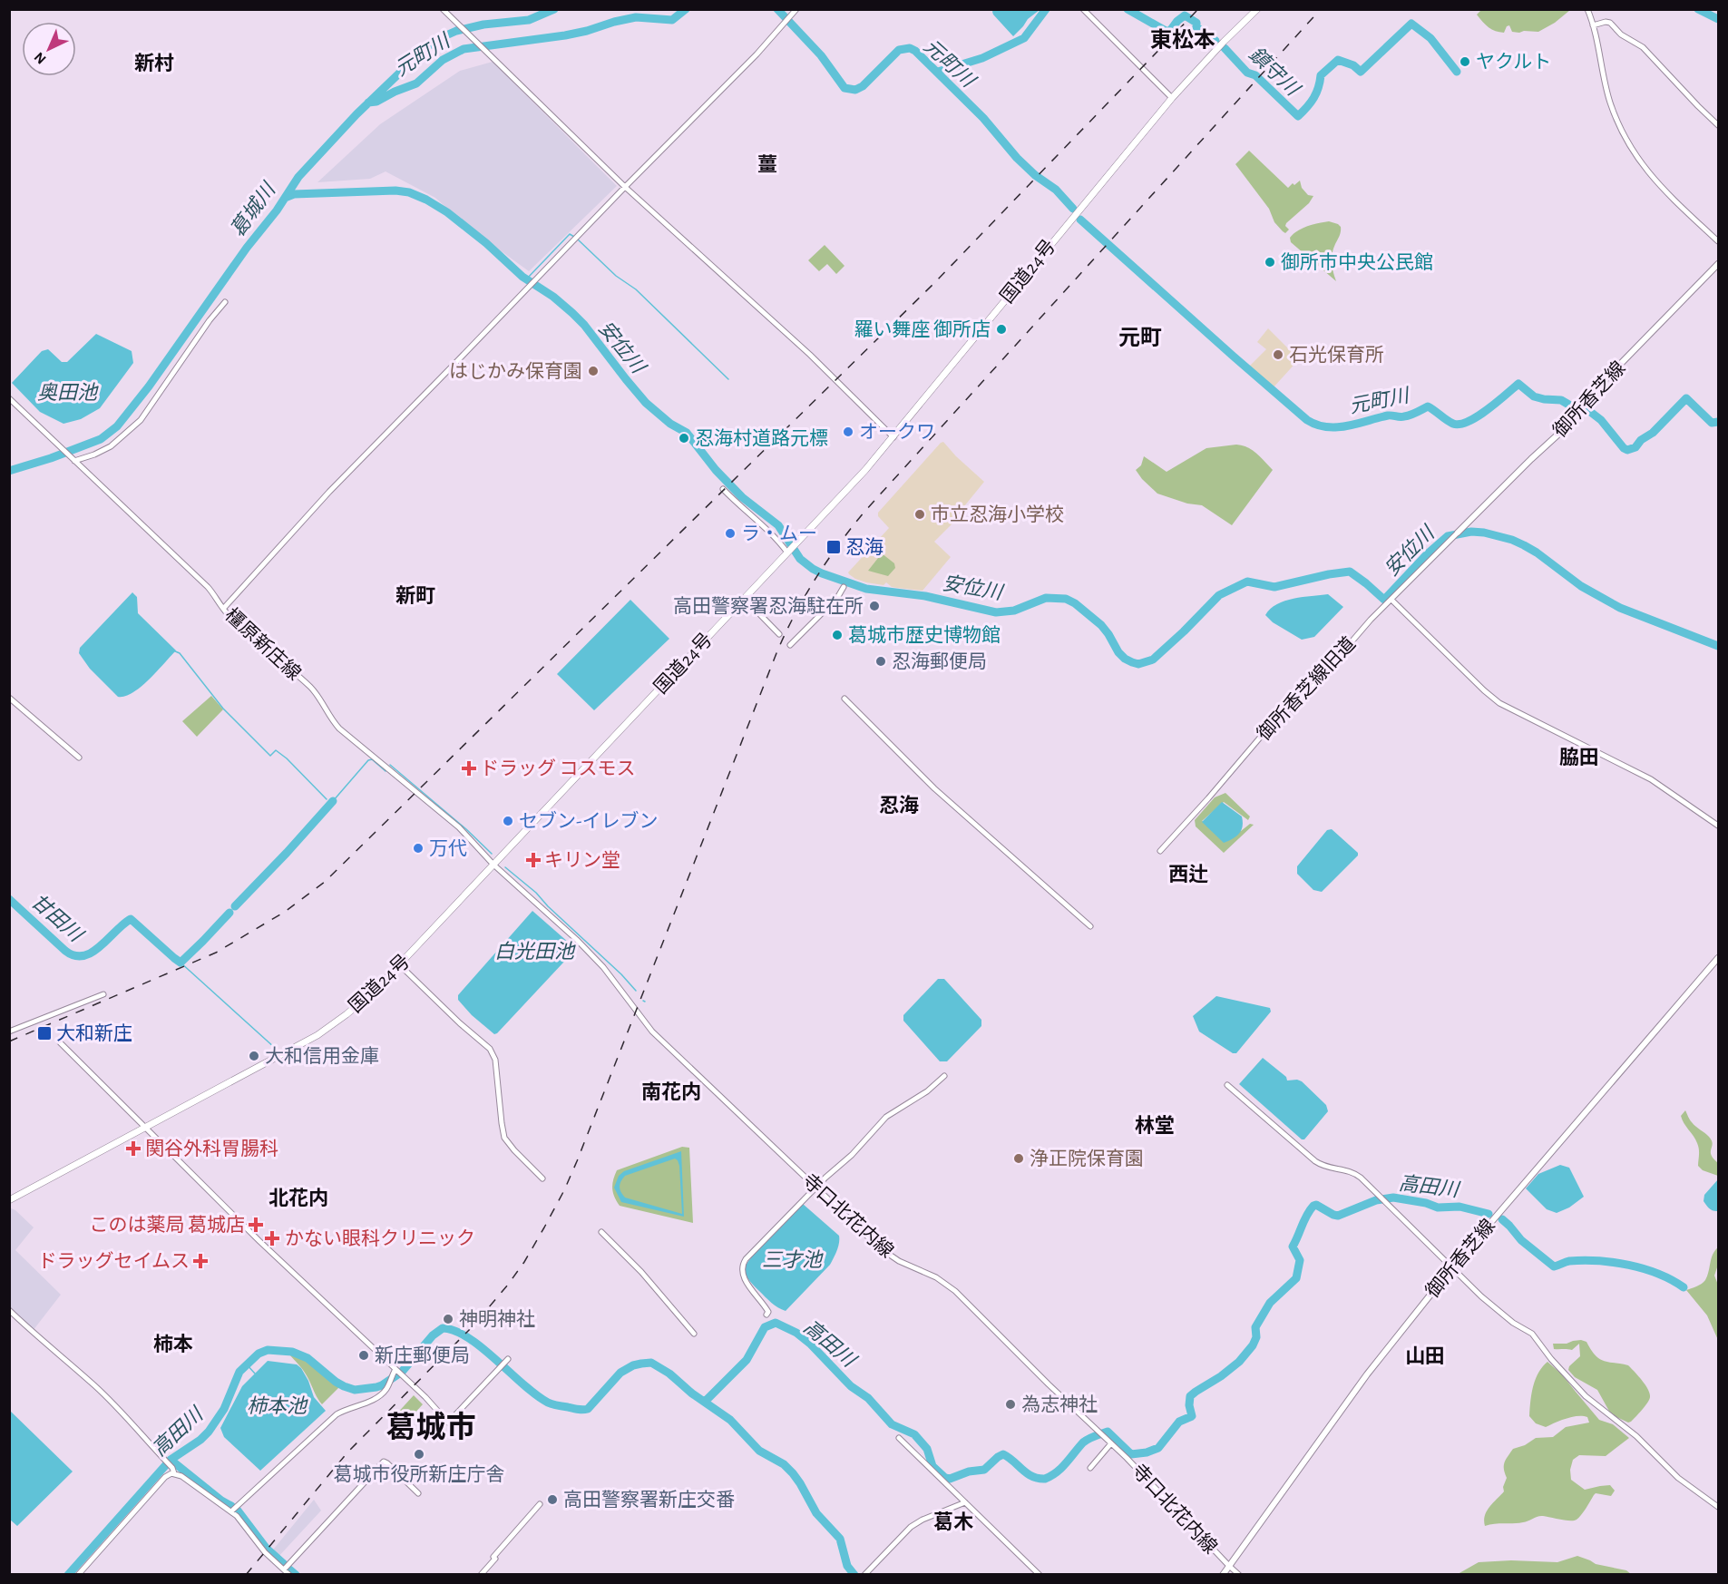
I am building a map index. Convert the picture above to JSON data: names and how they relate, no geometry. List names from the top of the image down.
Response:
{
  "streets": {
    "highway": ["国道24号"],
    "main road": ["御所香芝線"],
    "street": ["橿原新庄線", "御所香芝線旧道", "寺口北花内線"]
  },
  "crossings": [
    ["国道24号", "橿原新庄線"],
    ["国道24号", "寺口北花内線"],
    ["御所香芝線", "御所香芝線旧道"],
    ["御所香芝線", "寺口北花内線"],
    ["橿原新庄線", "寺口北花内線"]
  ],
  "districts": [
    "東松本",
    "新村",
    "薑",
    "元町",
    "新町",
    "脇田",
    "忍海",
    "西辻",
    "南花内",
    "林堂",
    "北花内",
    "柿本",
    "山田",
    "葛城市",
    "葛木"
  ],
  "water": [
    "元町川",
    "鎮守川",
    "葛城川",
    "安位川",
    "奥田池",
    "甘田川",
    "白光田池",
    "高田川",
    "三才池",
    "柿本池"
  ],
  "places": {
    "other": [
      "ヤクルト",
      "御所市中央公民館",
      "羅い舞座 御所店",
      "石光保育所",
      "はじかみ保育園",
      "オークワ",
      "忍海村道路元標",
      "市立忍海小学校",
      "ラ・ムー",
      "高田警察署忍海駐在所",
      "葛城市歴史博物館",
      "忍海郵便局",
      "セブン-イレブン",
      "万代",
      "大和信用金庫",
      "浄正院保育園",
      "神明神社",
      "新庄郵便局",
      "為志神社",
      "葛城市役所新庄庁舎",
      "高田警察署新庄交番"
    ],
    "transit": ["忍海", "大和新庄"],
    "health": [
      "ドラッグ コスモス",
      "キリン堂",
      "関谷外科胃腸科",
      "このは薬局 葛城店",
      "かない眼科クリニック",
      "ドラッグセイムス"
    ]
  },
  "north": "bottom left"
}
